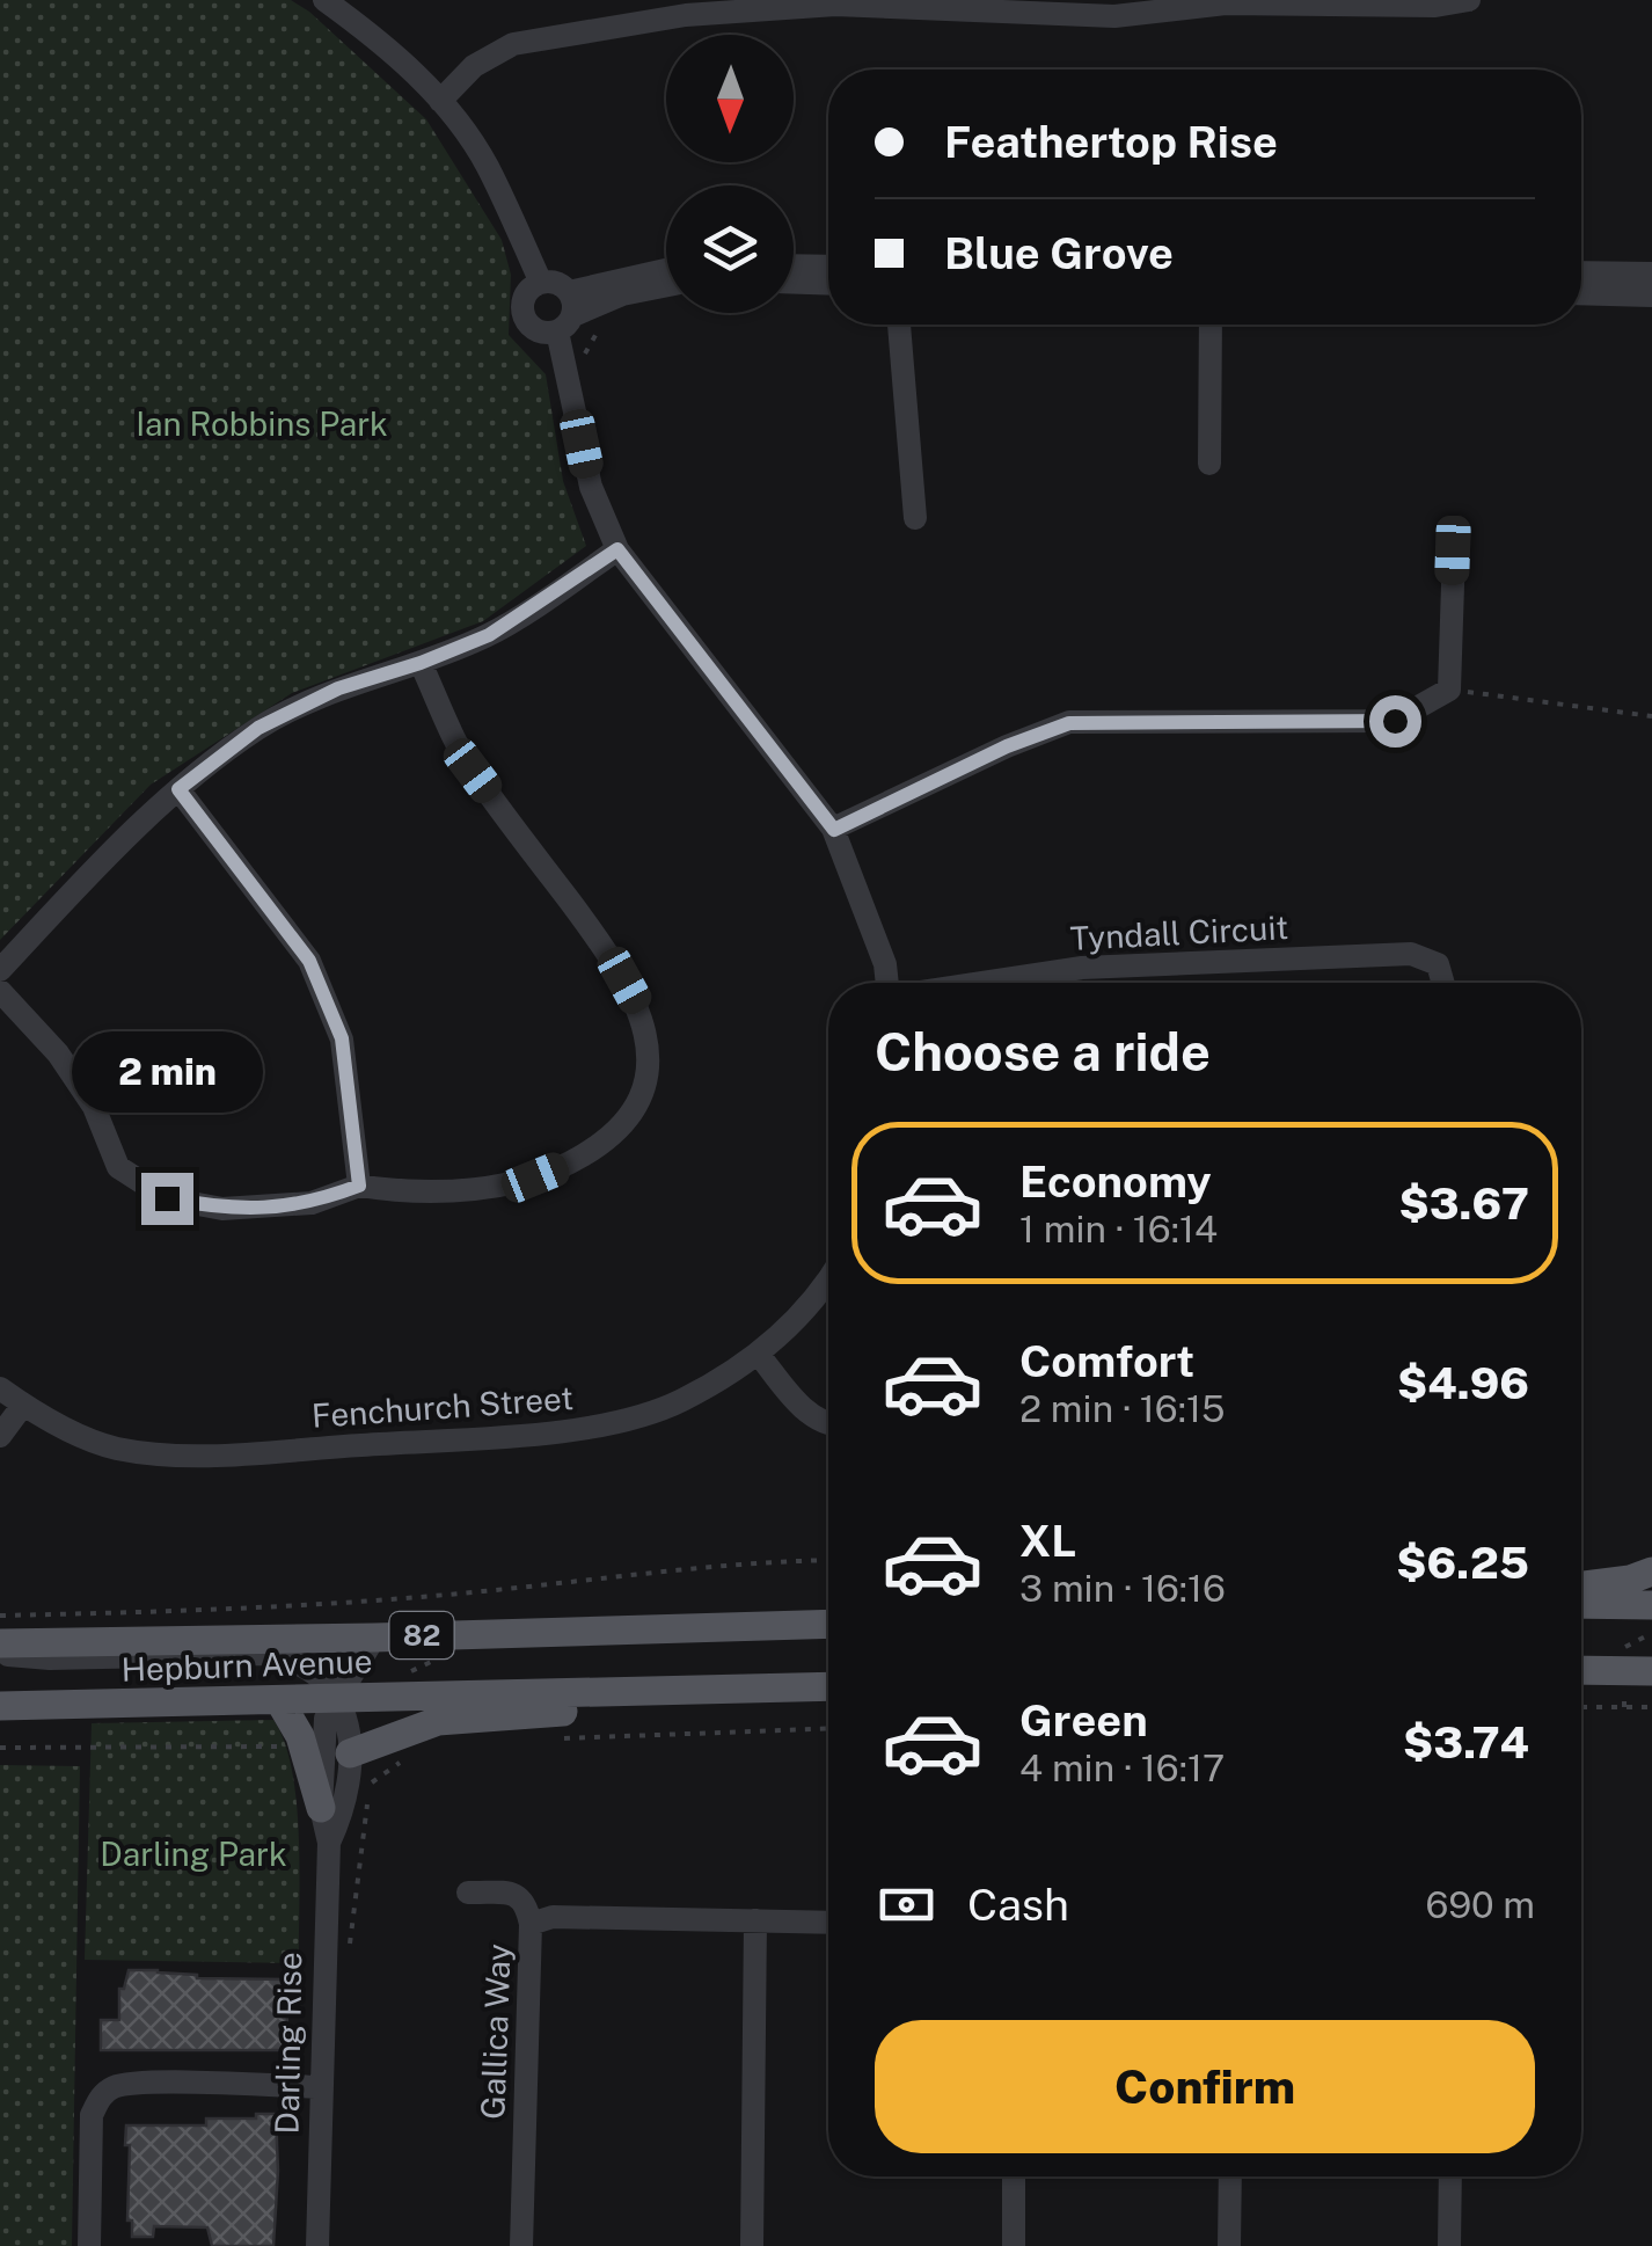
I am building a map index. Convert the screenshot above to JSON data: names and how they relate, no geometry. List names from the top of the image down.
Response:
{
  "streets": {
    "main road": ["82", "Hepburn Avenue"],
    "street": [
      "Tyndall Circuit",
      "Fenchurch Street",
      "Gallica Way",
      "Darling Rise"
    ]
  },
  "crossings": [
    ["Hepburn Avenue", "Darling Rise"]
  ],
  "parks": ["Ian Robbins Park", "Darling Park"],
  "north": "bottom",
  "page": {
    "banner": ["Feathertop Rise", "Blue Grove"],
    "heading": "Choose a ride",
    "bubble": "2 min",
    "list": [
      {
        "name": "Economy",
        "note": "1 min · 16:14",
        "value": "$3.67"
      },
      {
        "name": "Comfort",
        "note": "2 min · 16:15",
        "value": "$4.96"
      },
      {
        "name": "XL",
        "note": "3 min · 16:16",
        "value": "$6.25"
      },
      {
        "name": "Green",
        "note": "4 min · 16:17",
        "value": "$3.74"
      }
    ],
    "pay": ["Cash", "690 m"],
    "buttons": "Confirm"
  }
}
